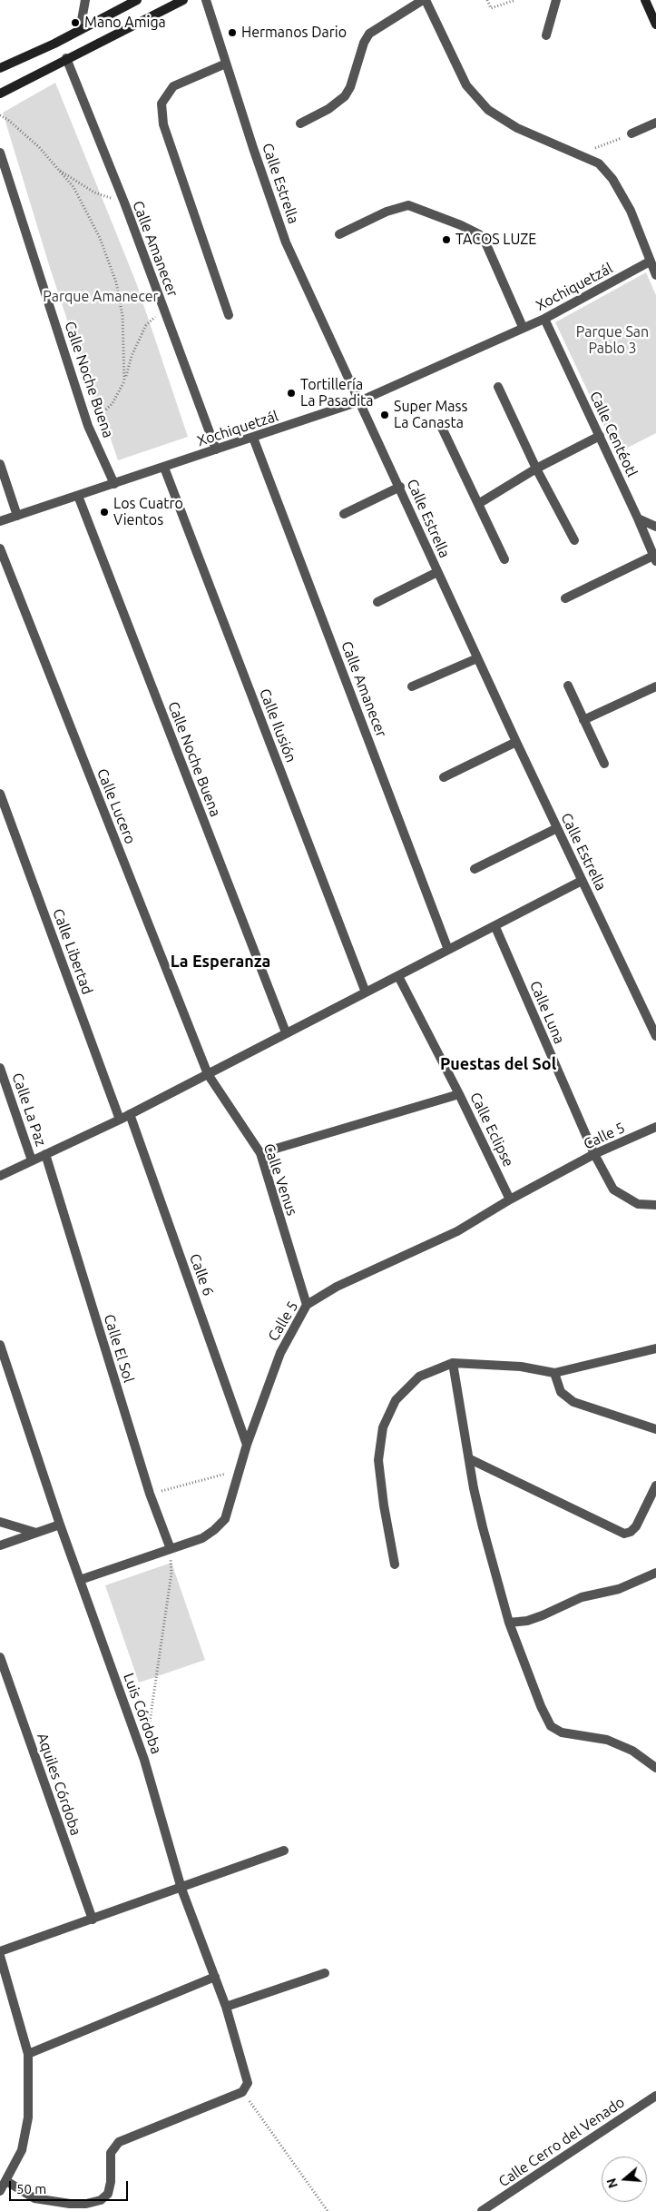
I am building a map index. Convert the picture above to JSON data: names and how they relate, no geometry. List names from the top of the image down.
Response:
{
  "streets": {
    "street": [
      "Calle Estrella",
      "Calle Amanecer",
      "Xochiquetzál",
      "Calle Noche Buena",
      "Calle Centéotl",
      "Calle Ilusión",
      "Calle Lucero",
      "Calle Libertad",
      "Calle Luna",
      "Calle La Paz",
      "Calle Eclipse",
      "Calle 5",
      "Calle Venus",
      "Calle 6",
      "Calle El Sol",
      "Luis Córdoba",
      "Aquiles Córdoba",
      "Calle Cerro del Venado"
    ]
  },
  "crossings": [
    ["Calle Estrella", "Xochiquetzál"],
    ["Calle Amanecer", "Xochiquetzál"],
    ["Xochiquetzál", "Calle Noche Buena"],
    ["Xochiquetzál", "Calle Centéotl"],
    ["Xochiquetzál", "Calle Ilusión"],
    ["Calle Lucero", "Calle Venus"],
    ["Calle Luna", "Calle 5"],
    ["Calle Eclipse", "Calle 5"],
    ["Calle 5", "Calle Venus"],
    ["Calle 5", "Calle 6"],
    ["Calle 5", "Calle El Sol"],
    ["Calle 5", "Luis Córdoba"]
  ],
  "districts": ["La Esperanza", "Puestas del Sol"],
  "parks": ["Parque Amanecer", "Parque San Pablo 3"],
  "places": [
    "Mano Amiga",
    "Hermanos Dario",
    "TACOS LUZE",
    "Tortillería La Pasadita",
    "Super Mass La Canasta",
    "Los Cuatro Vientos"
  ],
  "scale_bar": "50 m",
  "north": "left"
}
